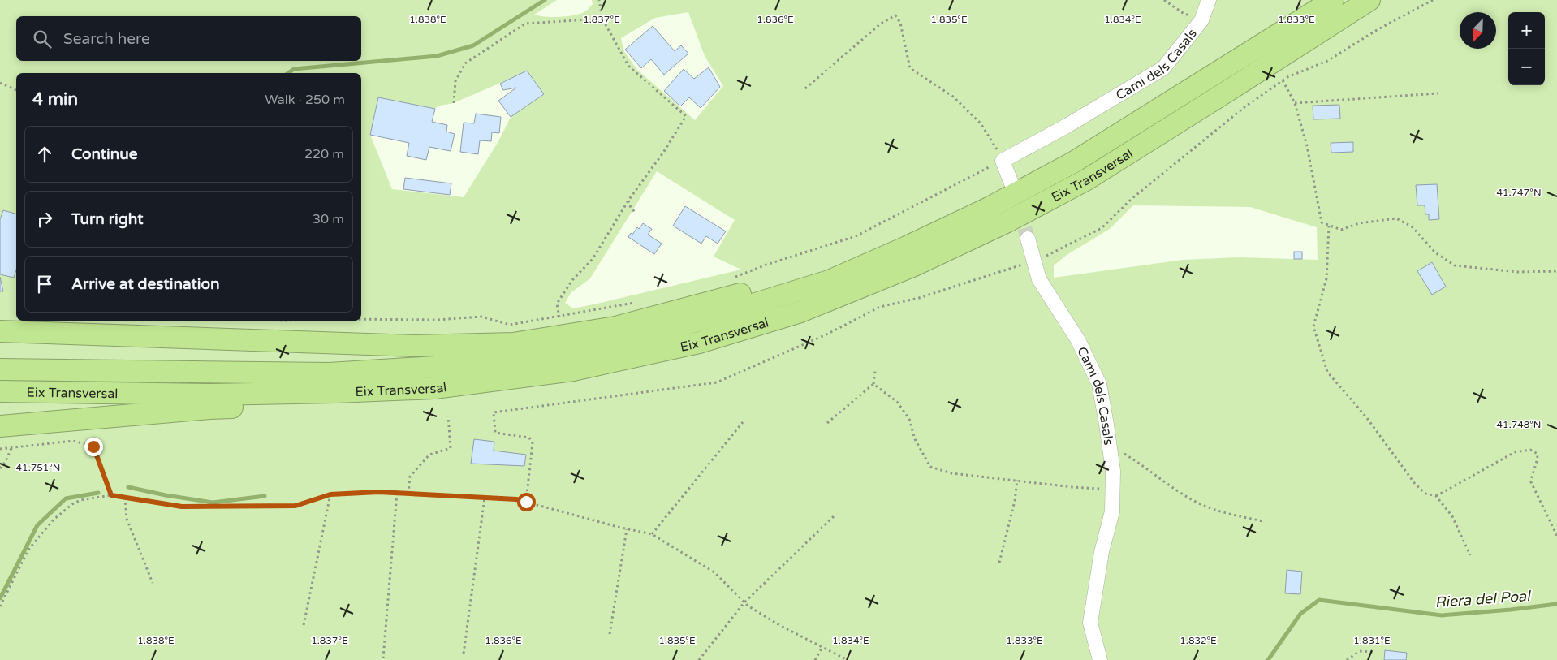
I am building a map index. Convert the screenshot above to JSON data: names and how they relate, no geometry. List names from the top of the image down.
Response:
{
  "streets": {
    "highway": ["Eix Transversal"],
    "street": ["Camí dels Casals"]
  },
  "water": ["Riera del Poal"],
  "north": "bottom left",
  "page": {
    "map_buttons": ["+", "−"],
    "search": "Search here",
    "heading": ["4 min", "Walk · 250 m"],
    "list": [
      ["Continue", "220 m"],
      ["Turn right", "30 m"],
      "Arrive at destination"
    ]
  },
  "coordinates": [
    "1.838°E",
    "1.837°E",
    "1.836°E",
    "1.835°E",
    "1.834°E",
    "1.833°E",
    "41.747°N",
    "41.748°N",
    "41.751°N",
    "1.832°E",
    "1.831°E"
  ]
}
